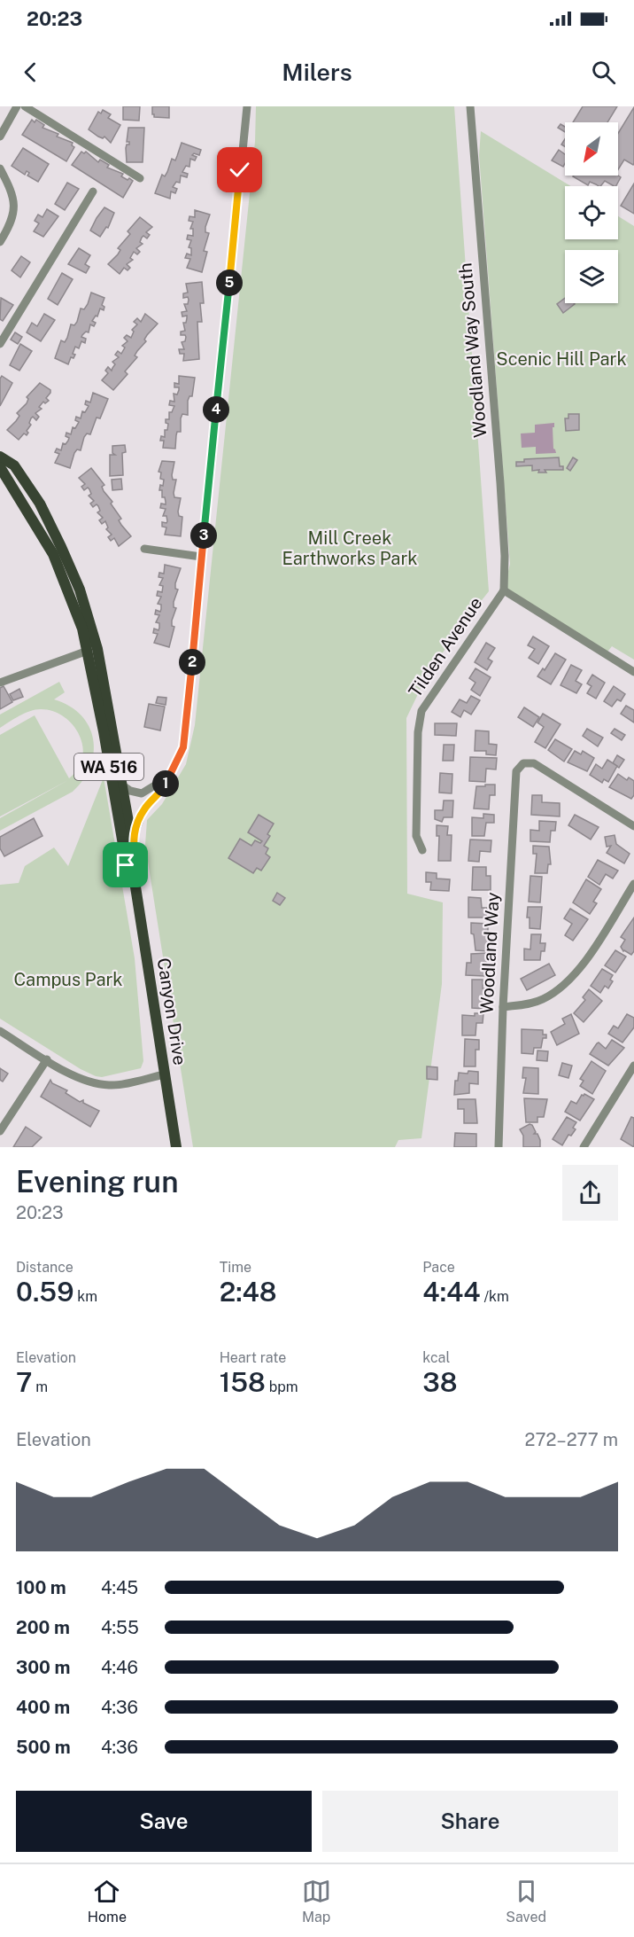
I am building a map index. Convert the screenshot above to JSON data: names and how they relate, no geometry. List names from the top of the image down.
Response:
{
  "streets": {
    "main road": ["WA 516", "Canyon Drive"],
    "street": ["Woodland Way South", "Tilden Avenue", "Woodland Way"]
  },
  "crossings": [
    ["Woodland Way South", "Tilden Avenue"],
    ["WA 516", "Canyon Drive"]
  ],
  "parks": ["Scenic Hill Park", "Mill Creek Earthworks Park", "Campus Park"],
  "north": "bottom left",
  "page": {
    "status": "20:23",
    "header": "Milers",
    "pins": [
      "5",
      "4",
      "3",
      "2",
      "1"
    ],
    "heading": ["Evening run", "20:23"],
    "stats": [
      ["Distance", "0.59 km"],
      ["Time", "2:48"],
      ["Pace", "4:44 /km"],
      ["Elevation", "7 m"],
      ["Heart rate", "158 bpm"],
      ["kcal", "38"]
    ],
    "chart": ["Elevation", "272–277 m"],
    "list": [
      {
        "name": "100 m",
        "note": "4:45"
      },
      {
        "name": "200 m",
        "note": "4:55"
      },
      {
        "name": "300 m",
        "note": "4:46"
      },
      {
        "name": "400 m",
        "note": "4:36"
      },
      {
        "name": "500 m",
        "note": "4:36"
      }
    ],
    "buttons": ["Save", "Share"],
    "tabs": ["Home", "Map", "Saved"]
  }
}
